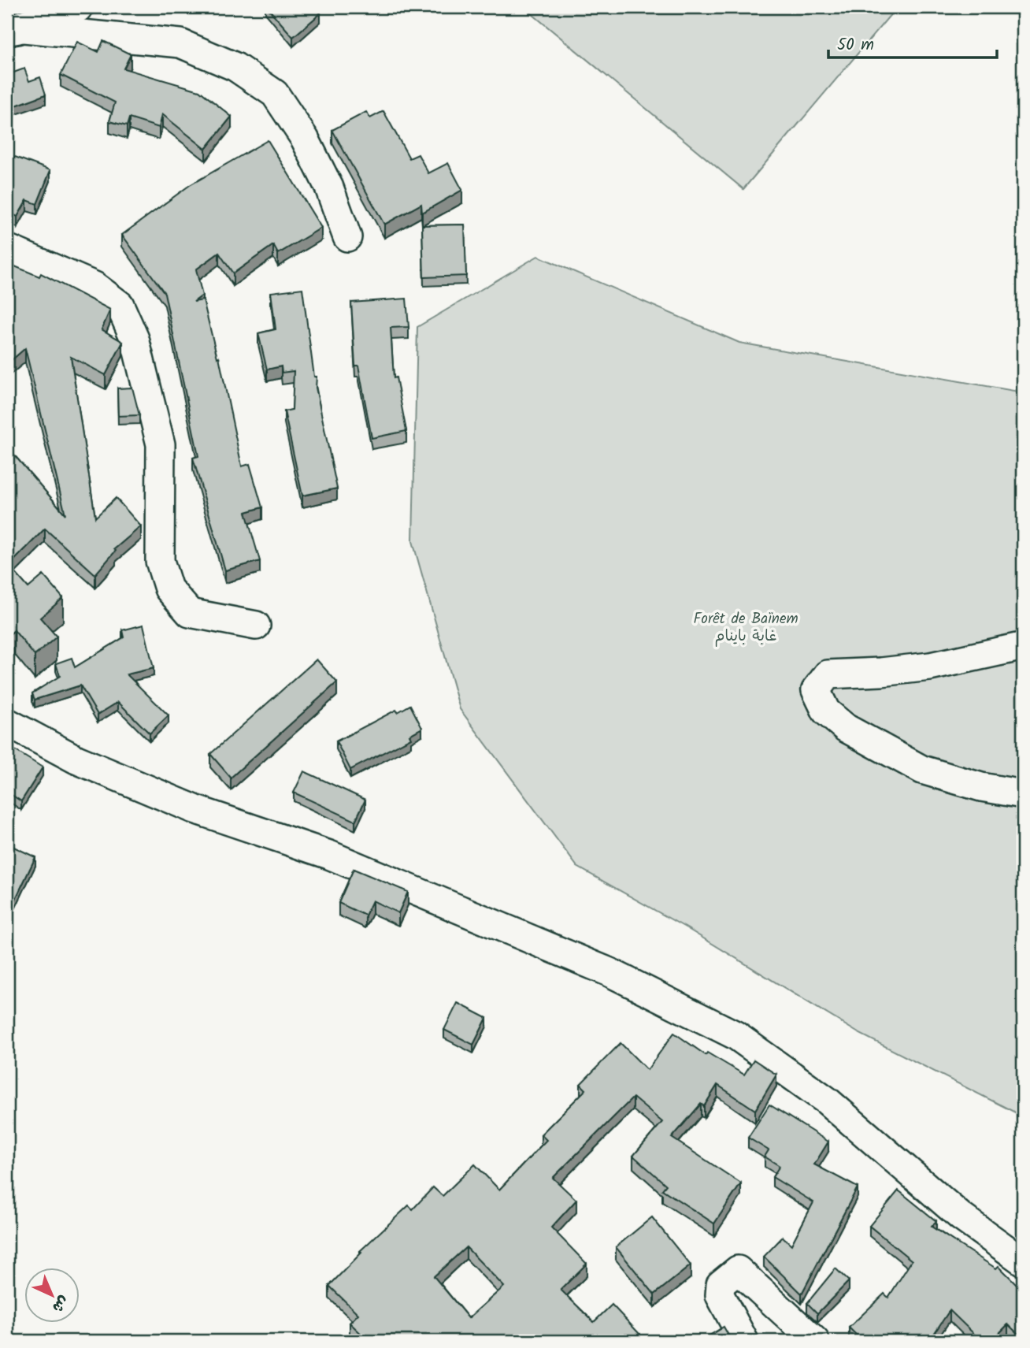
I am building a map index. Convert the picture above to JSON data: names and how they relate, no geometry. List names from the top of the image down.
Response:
{
  "parks": ["Forêt de Baïnem غابة باينام"],
  "scale_bar": "50 m",
  "north": "bottom right"
}
